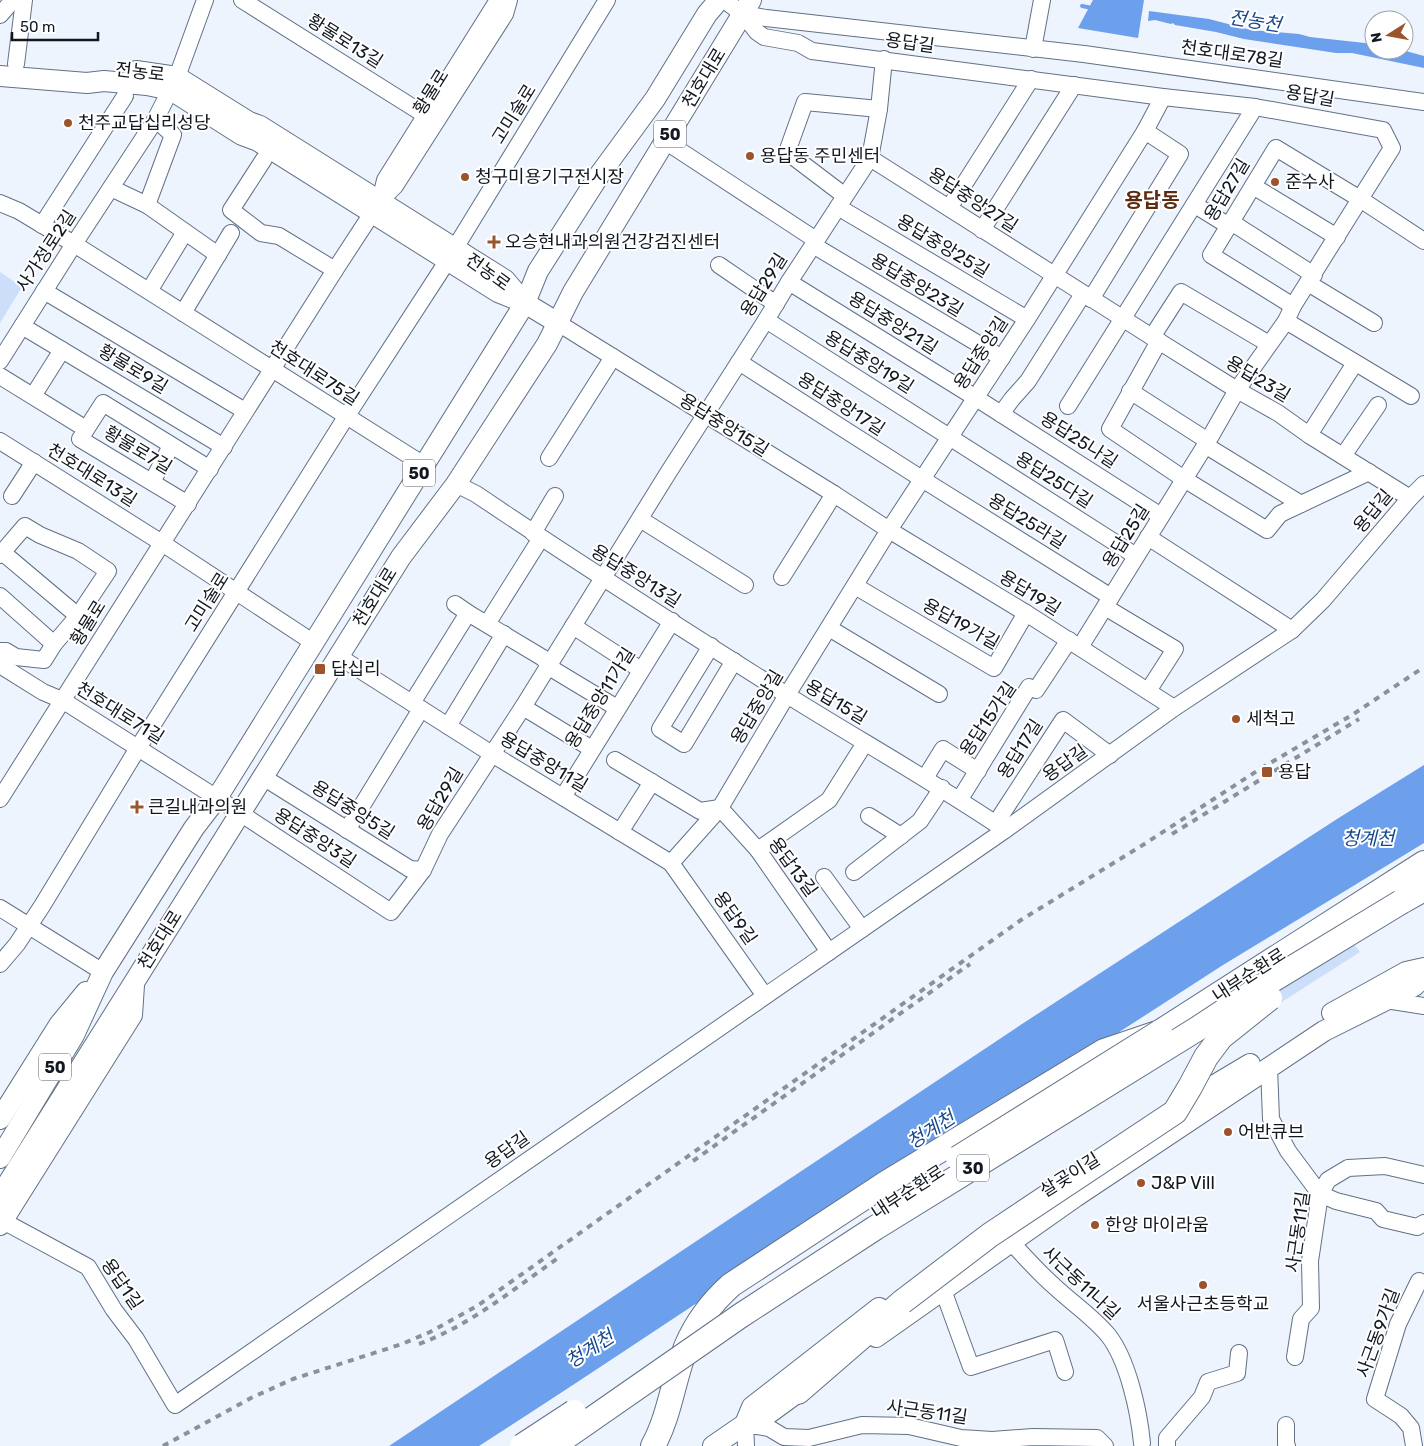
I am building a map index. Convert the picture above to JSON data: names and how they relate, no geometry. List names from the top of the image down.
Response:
{
  "streets": {
    "highway": ["내부순환로", "30"],
    "main road": [
      "전농로",
      "천호대로",
      "50",
      "용답중앙15길",
      "살곶이길"
    ],
    "street": [
      "황물로13길",
      "용답길",
      "천호대로78길",
      "황물로",
      "고미술로",
      "용답27길",
      "용답중앙27길",
      "용답중앙25길",
      "사가정로2길",
      "용답29길",
      "용답중앙23길",
      "용답중앙21길",
      "용답중앙길",
      "용답중앙19길",
      "황물로9길",
      "천호대로75길",
      "용답23길",
      "용답중앙17길",
      "용답25나길",
      "황물로7길",
      "천호대로13길",
      "용답25다길",
      "용답25라길",
      "용답25길",
      "용답중앙13길",
      "용답19길",
      "용답19가길",
      "용답중앙11가길",
      "용답15길",
      "천호대로71길",
      "용답15가길",
      "용답17길",
      "용답중앙11길",
      "용답중앙5길",
      "용답중앙3길",
      "용답13길",
      "용답9길",
      "사근동11길",
      "사근동11나길",
      "용답1길",
      "사근동9가길"
    ]
  },
  "crossings": [
    ["황물로13길", "황물로"],
    ["용답길", "천호대로78길"],
    ["용답길", "천호대로"],
    ["용답길", "용답27길"],
    ["용답길", "용답29길"],
    ["용답길", "용답중앙길"],
    ["용답길", "용답23길"],
    ["용답길", "용답25길"],
    ["용답길", "용답19길"],
    ["용답길", "용답15길"],
    ["용답길", "용답17길"],
    ["용답길", "용답13길"],
    ["용답길", "용답9길"],
    ["용답길", "용답1길"],
    ["천호대로78길", "천호대로"],
    ["전농로", "천호대로"],
    ["전농로", "황물로"],
    ["전농로", "고미술로"],
    ["전농로", "사가정로2길"],
    ["전농로", "용답중앙15길"],
    ["천호대로", "용답중앙23길"],
    ["천호대로", "천호대로75길"],
    ["천호대로", "용답중앙15길"],
    ["천호대로", "천호대로13길"],
    ["천호대로", "용답중앙13길"],
    ["천호대로", "천호대로71길"],
    ["천호대로", "용답중앙11길"],
    ["천호대로", "용답중앙5길"],
    ["천호대로", "용답중앙3길"],
    ["황물로", "황물로9길"],
    ["황물로", "천호대로75길"],
    ["황물로", "황물로7길"],
    ["황물로", "천호대로13길"],
    ["황물로", "천호대로71길"],
    ["고미술로", "천호대로75길"],
    ["고미술로", "천호대로13길"],
    ["고미술로", "천호대로71길"],
    ["용답27길", "용답25길"],
    ["용답중앙27길", "용답29길"],
    ["용답중앙27길", "용답중앙길"],
    ["용답중앙27길", "용답23길"],
    ["용답중앙25길", "용답29길"],
    ["용답중앙25길", "용답중앙길"],
    ["사가정로2길", "황물로9길"],
    ["사가정로2길", "천호대로75길"],
    ["용답29길", "용답중앙23길"],
    ["용답29길", "용답중앙21길"],
    ["용답29길", "용답중앙19길"],
    ["용답29길", "용답중앙17길"],
    ["용답29길", "용답중앙15길"],
    ["용답29길", "용답중앙13길"],
    ["용답29길", "용답중앙11길"],
    ["용답29길", "용답중앙5길"],
    ["용답29길", "용답중앙3길"],
    ["용답중앙23길", "용답중앙길"],
    ["용답중앙21길", "용답중앙길"],
    ["용답중앙21길", "용답25나길"],
    ["용답중앙길", "용답중앙19길"],
    ["용답중앙길", "용답23길"],
    ["용답중앙길", "용답중앙17길"],
    ["용답중앙길", "용답중앙15길"],
    ["용답중앙길", "용답25나길"],
    ["용답중앙길", "용답25다길"],
    ["용답중앙길", "용답25라길"],
    ["용답중앙길", "용답중앙13길"],
    ["용답중앙길", "용답19길"],
    ["용답중앙길", "용답19가길"],
    ["용답중앙길", "용답15길"],
    ["용답중앙길", "용답중앙11길"],
    ["용답중앙길", "용답13길"],
    ["용답중앙길", "용답9길"],
    ["용답중앙19길", "용답25다길"],
    ["용답23길", "용답25길"],
    ["용답중앙17길", "용답25라길"],
    ["용답중앙15길", "용답19길"],
    ["용답25나길", "용답25길"],
    ["용답25다길", "용답25길"],
    ["용답25라길", "용답25길"],
    ["용답25길", "용답19길"],
    ["용답25길", "용답15가길"],
    ["용답중앙13길", "용답중앙11가길"],
    ["용답중앙13길", "용답15길"],
    ["용답19길", "용답19가길"],
    ["용답19길", "용답15가길"],
    ["용답중앙11가길", "용답중앙11길"],
    ["용답15길", "용답15가길"],
    ["용답15길", "용답17길"],
    ["용답15길", "용답13길"],
    ["천호대로71길", "용답중앙3길"],
    ["용답중앙11길", "용답9길"],
    ["살곶이길", "사근동11길"],
    ["살곶이길", "사근동11나길"]
  ],
  "districts": ["용답동"],
  "water": ["전농천", "청계천"],
  "places": {
    "other": [
      "천주교답십리성당",
      "용답동 주민센터",
      "청구미용기구전시장",
      "준수사",
      "세척고",
      "어반큐브",
      "J&P Vill",
      "한양 마이라움",
      "서울사근초등학교"
    ],
    "health": ["오승현내과의원건강검진센터", "큰길내과의원"],
    "transit": ["답십리", "용답"]
  },
  "scale_bar": "50 m",
  "north": "left"
}
